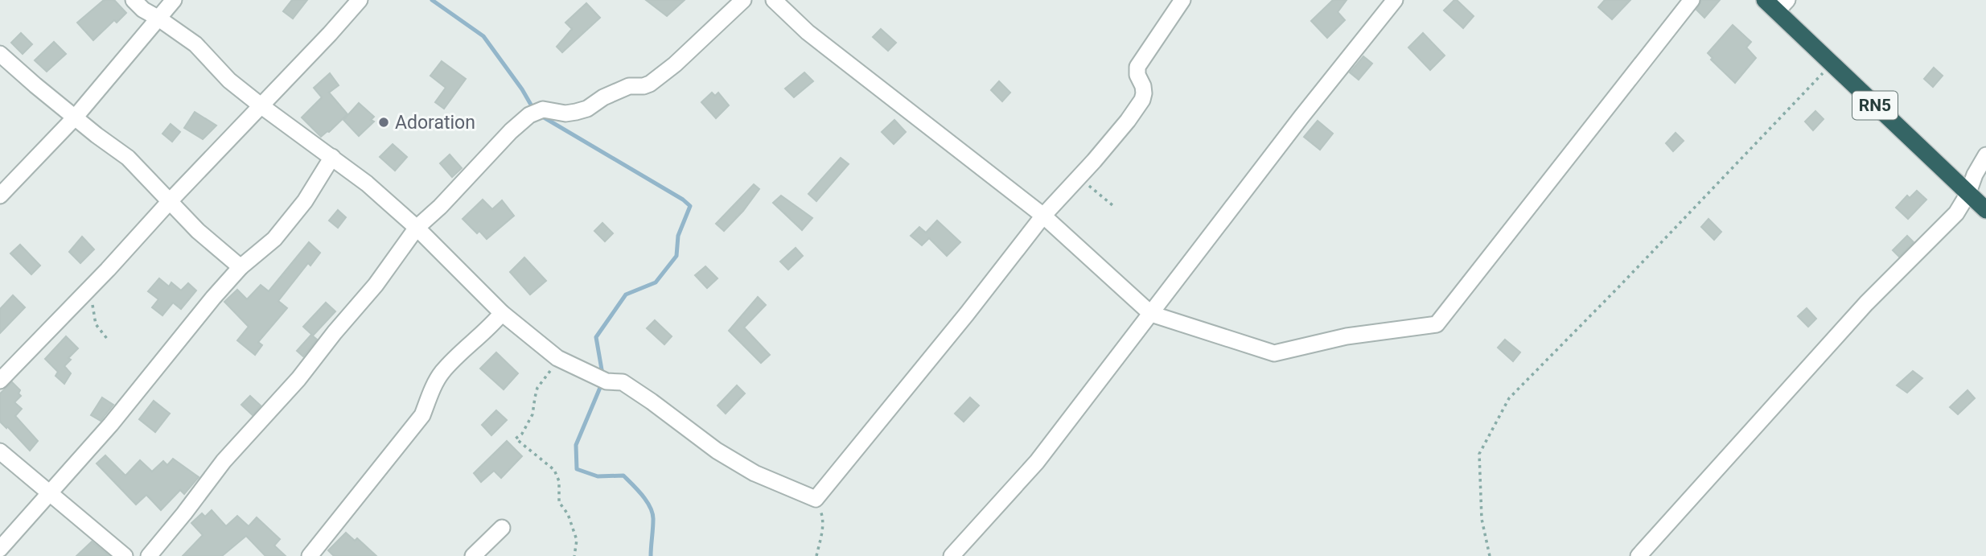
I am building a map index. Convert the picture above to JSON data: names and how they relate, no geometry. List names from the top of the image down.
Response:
{
  "streets": {
    "highway": ["RN5"]
  },
  "places": ["Adoration"]
}
